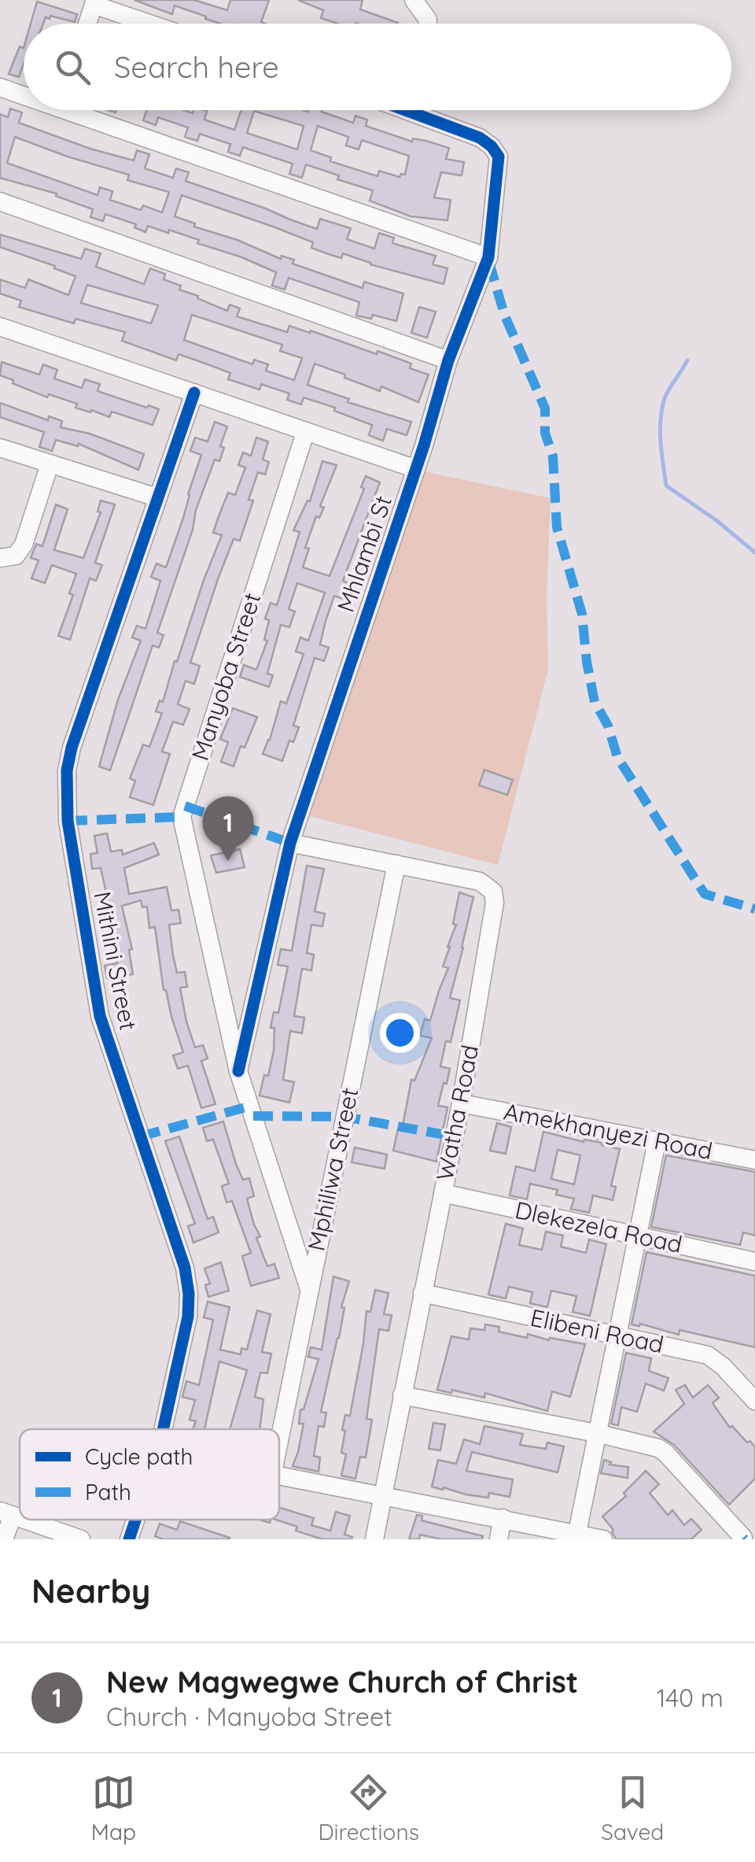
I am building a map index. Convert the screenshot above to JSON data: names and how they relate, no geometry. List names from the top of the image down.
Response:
{
  "streets": {
    "street": [
      "Mhlambi St",
      "Manyoba Street",
      "Mithini Street",
      "Watha Road",
      "Amekhanyezi Road",
      "Mphiliwa Street",
      "Dlekezela Road",
      "Elibeni Road"
    ]
  },
  "crossings": [
    ["Mhlambi St", "Manyoba Street"],
    ["Mhlambi St", "Watha Road"],
    ["Manyoba Street", "Mphiliwa Street"],
    ["Watha Road", "Amekhanyezi Road"],
    ["Watha Road", "Mphiliwa Street"],
    ["Watha Road", "Dlekezela Road"],
    ["Watha Road", "Elibeni Road"]
  ],
  "legend": ["Cycle path", "Path"],
  "page": {
    "search": "Search here",
    "pins": "1",
    "heading": "Nearby",
    "list": [
      {
        "mark": "1",
        "name": "New Magwegwe Church of Christ",
        "note": "Church · Manyoba Street",
        "value": "140 m"
      }
    ],
    "nav": ["Map", "Directions", "Saved"]
  }
}
